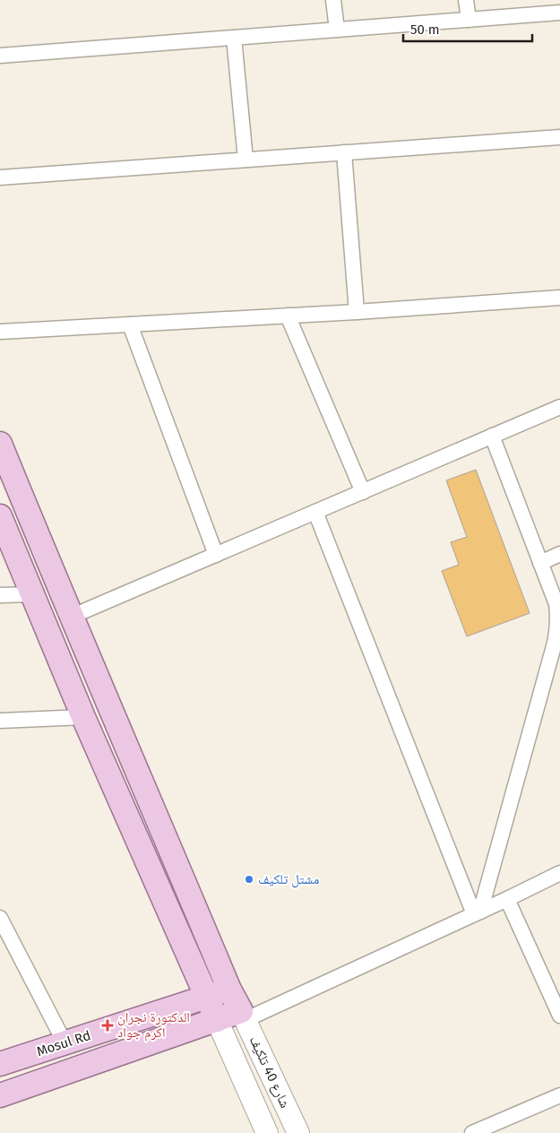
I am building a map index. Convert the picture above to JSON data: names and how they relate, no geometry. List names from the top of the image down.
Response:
{
  "streets": {
    "main road": ["Mosul Rd", "شارع 40 تلكيف"]
  },
  "places": {
    "other": ["مشتل تلكيف"],
    "health": ["الدكتورة نجران اكرم جواد"]
  },
  "scale_bar": "50 m"
}
